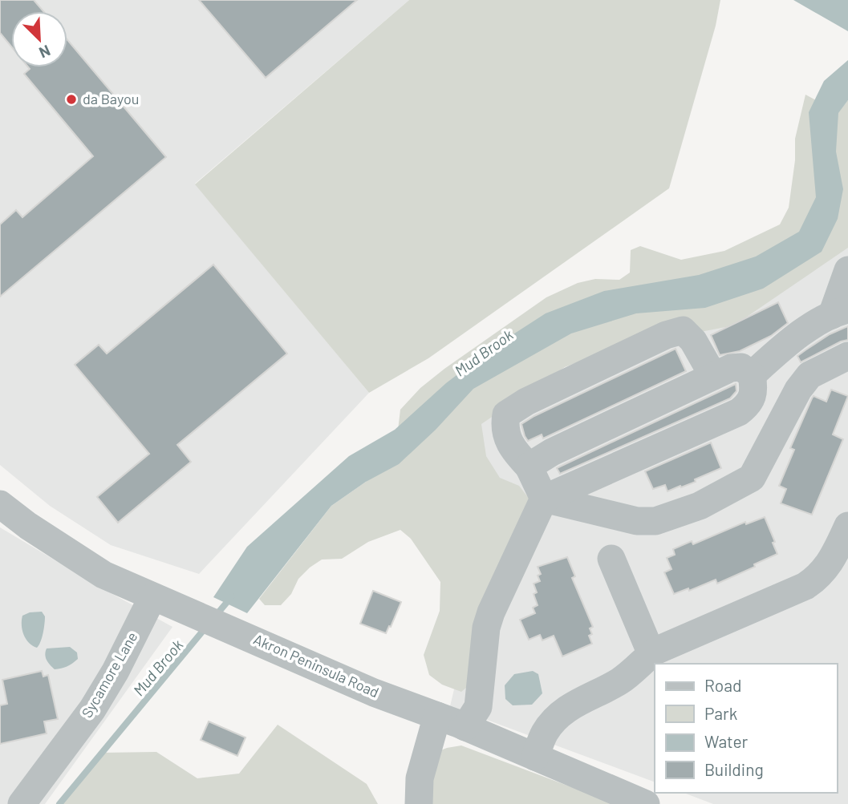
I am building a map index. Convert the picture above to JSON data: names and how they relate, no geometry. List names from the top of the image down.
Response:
{
  "streets": {
    "street": ["Akron Peninsula Road", "Sycamore Lane"]
  },
  "crossings": [
    ["Akron Peninsula Road", "Sycamore Lane"]
  ],
  "water": ["Mud Brook"],
  "places": ["da Bayou"],
  "legend": [
    "Road",
    "Park",
    "Water",
    "Building"
  ],
  "north": "bottom right"
}
